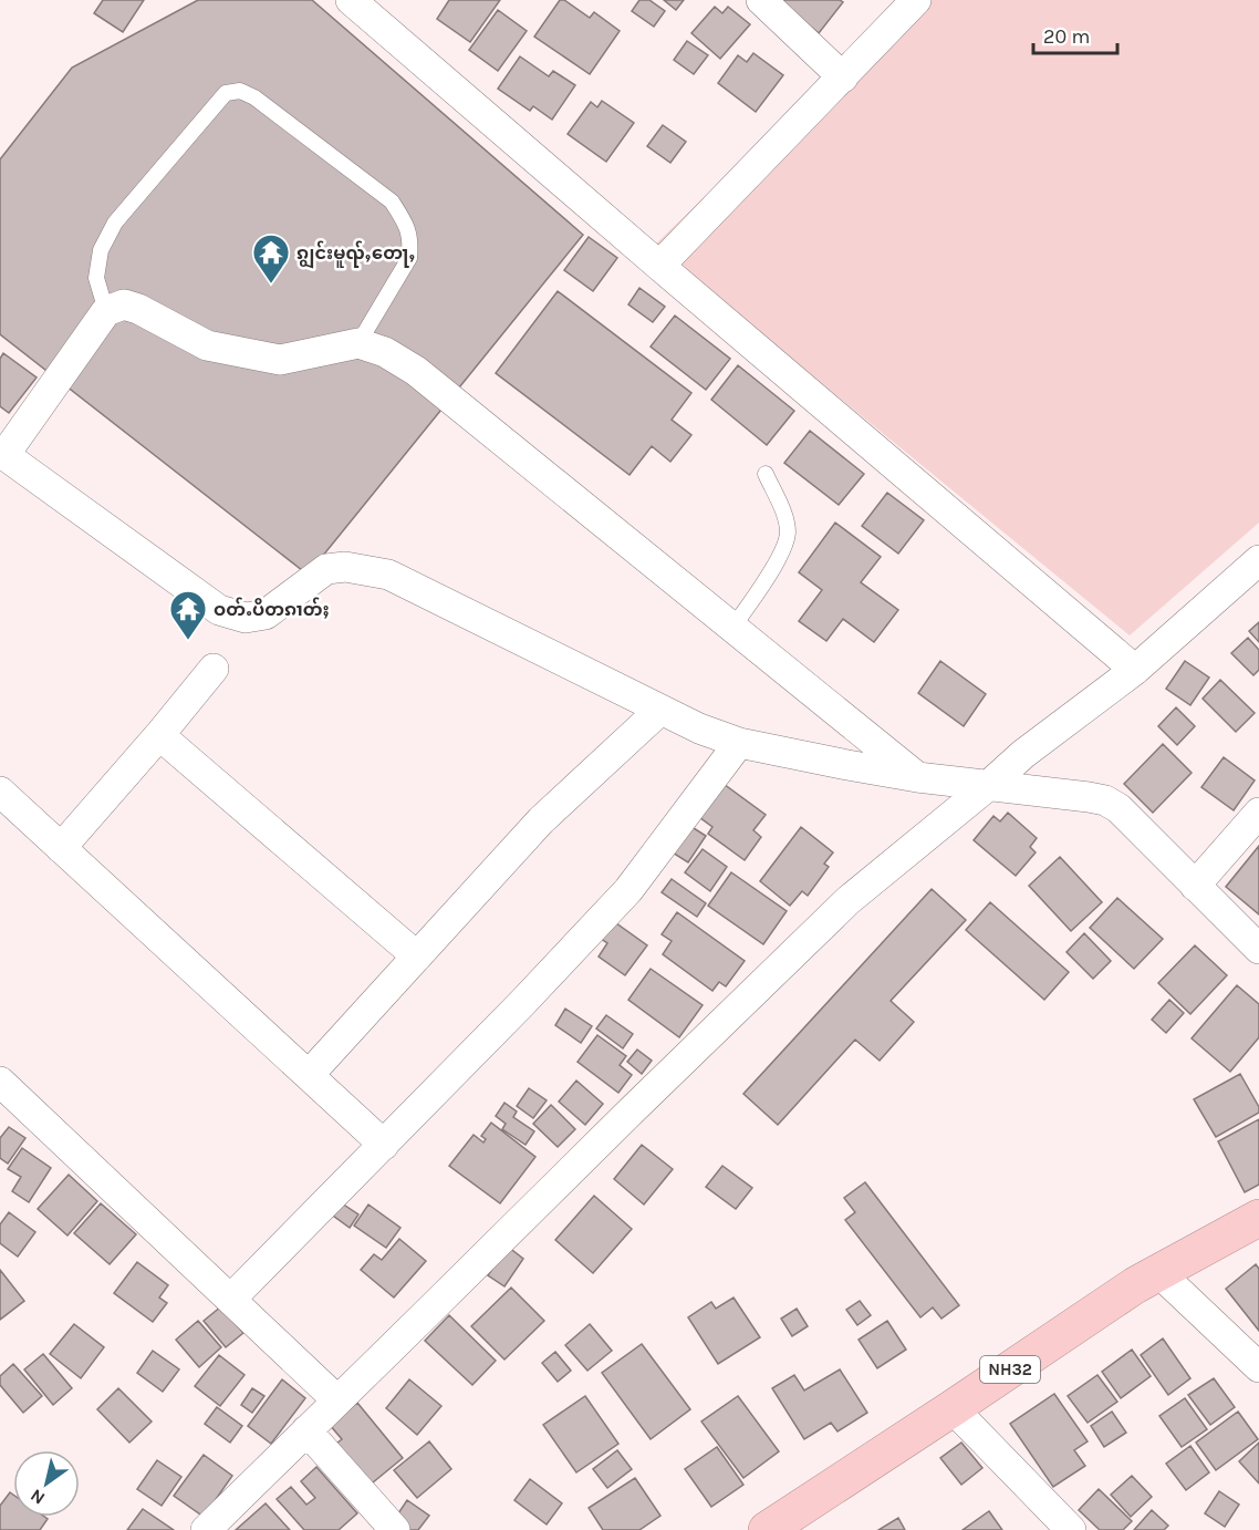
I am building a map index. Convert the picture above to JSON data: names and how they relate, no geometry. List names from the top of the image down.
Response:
{
  "streets": {
    "highway": ["NH32"]
  },
  "places": {
    "temple": ["ၵျွင်းမူၺ်ႇတေႃႇ", "ဝတ်ႉပိတၵၢတ်ႈ"]
  },
  "scale_bar": "20 m",
  "north": "bottom left"
}
